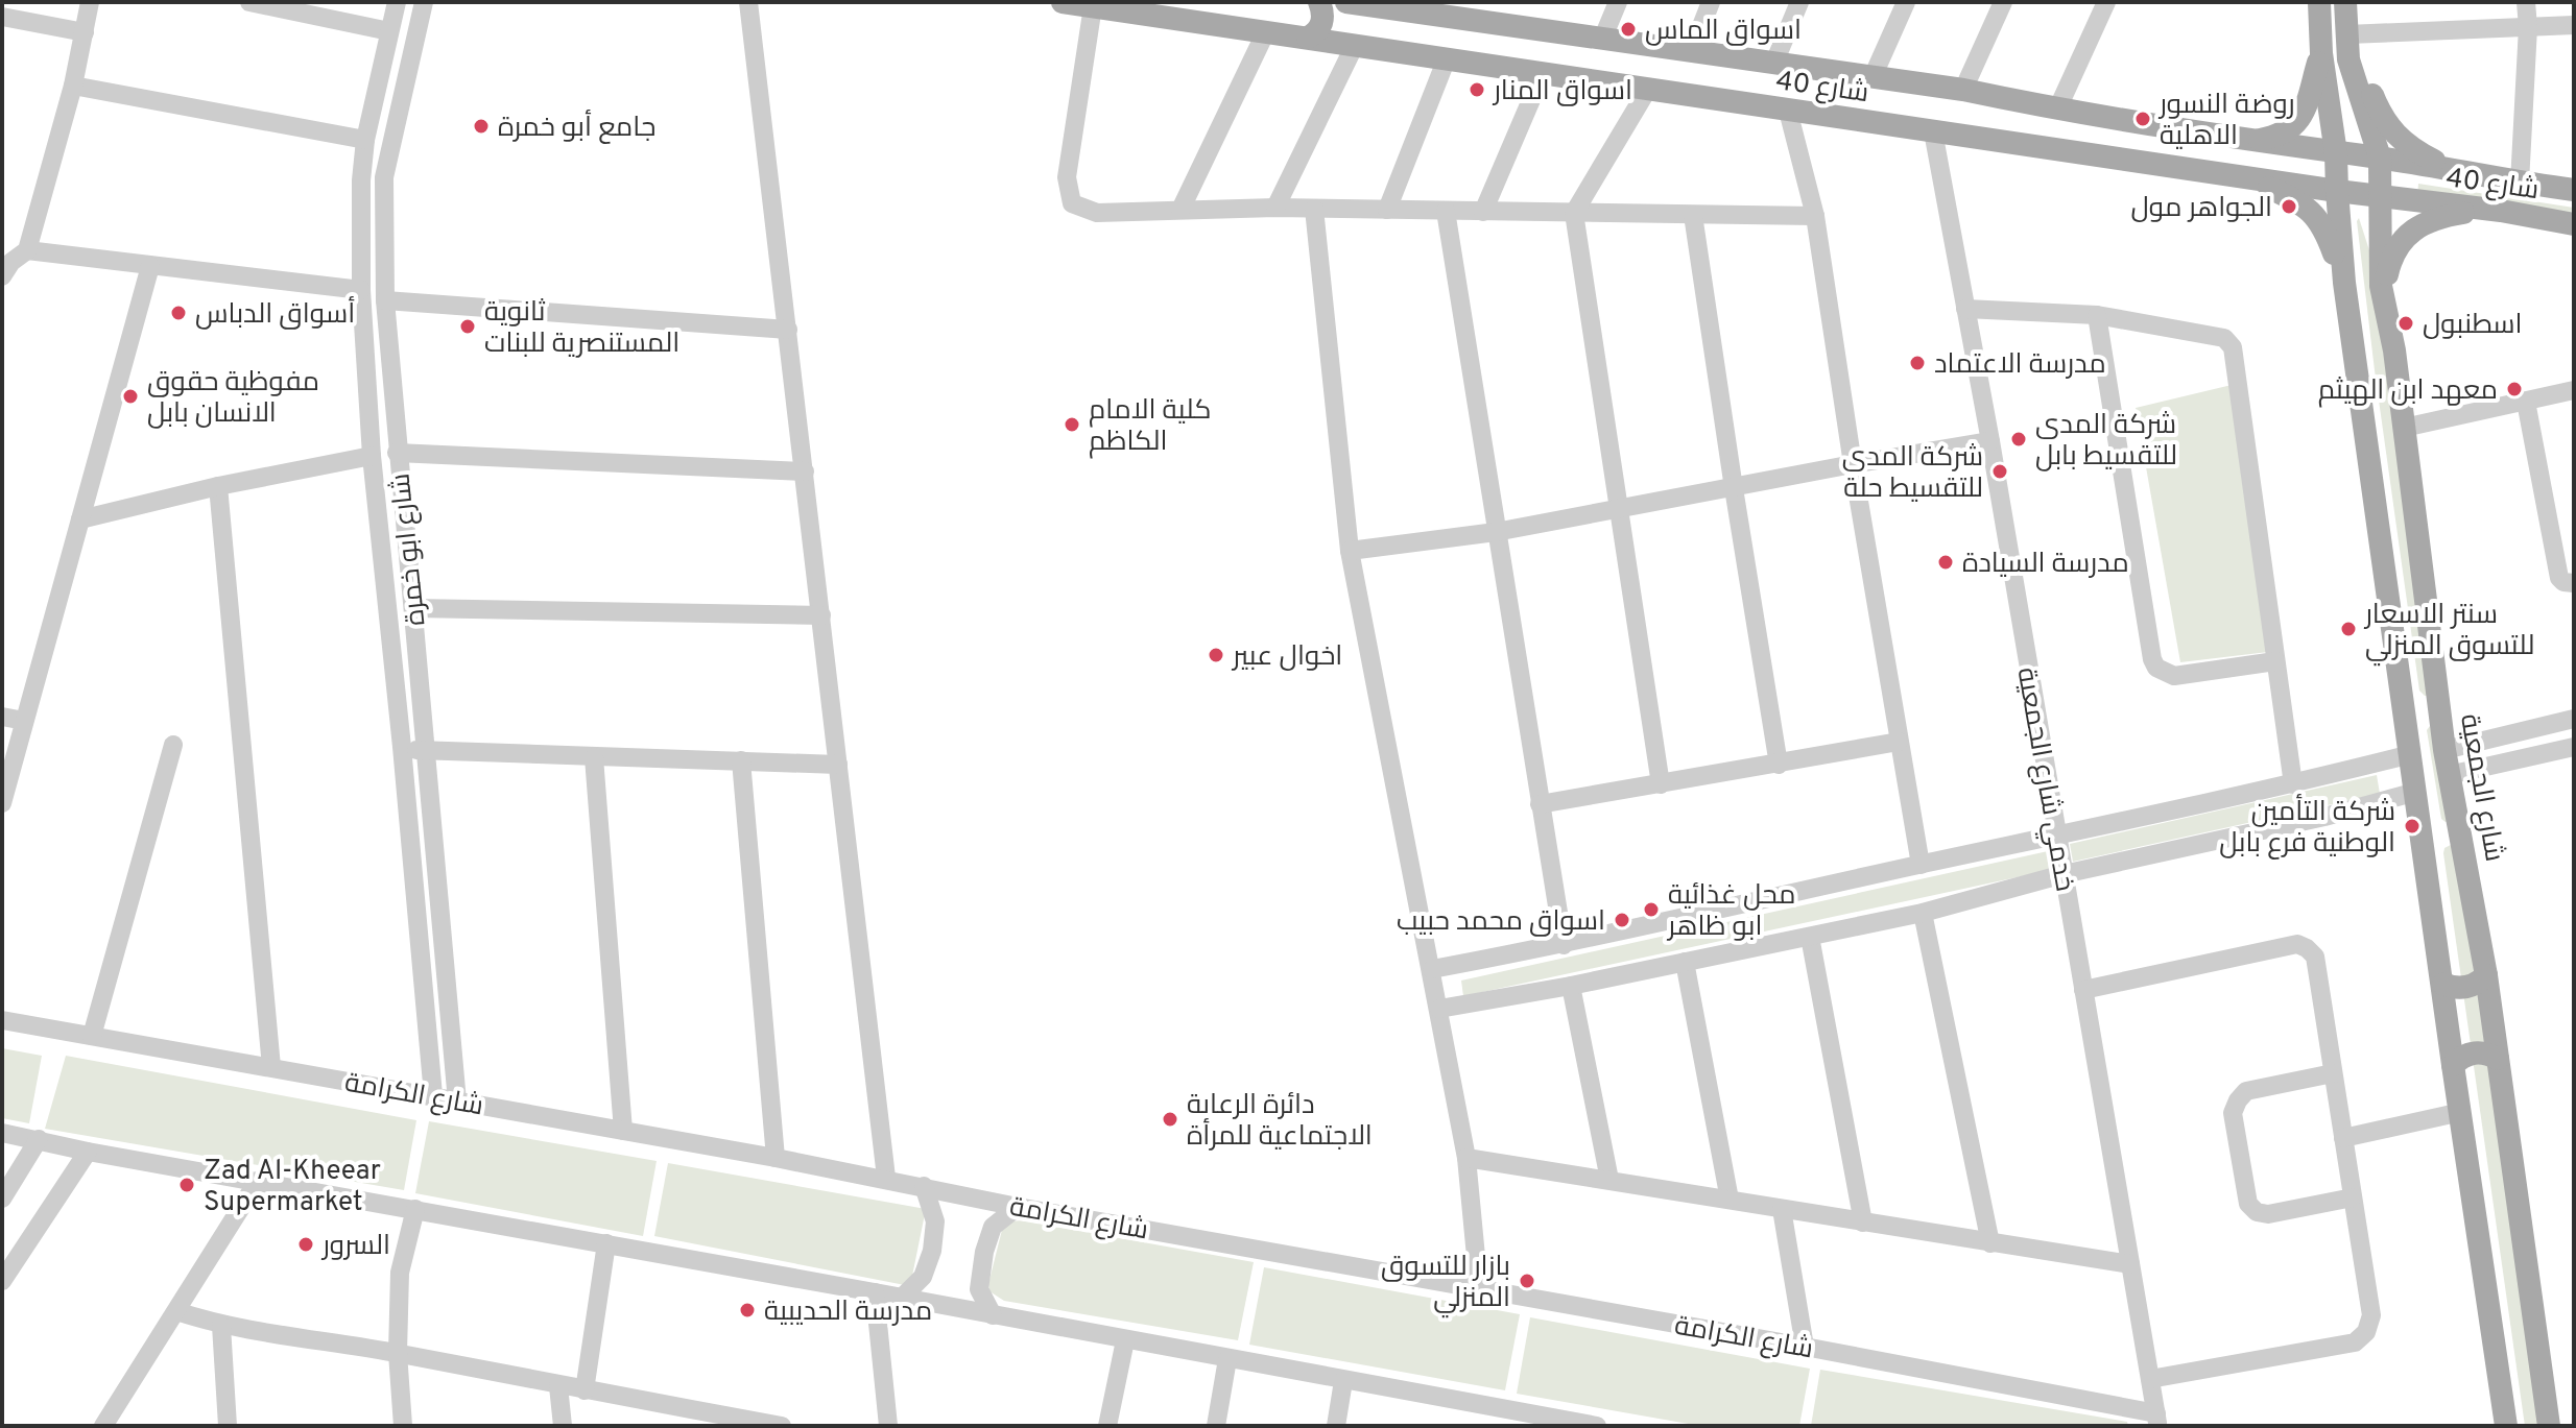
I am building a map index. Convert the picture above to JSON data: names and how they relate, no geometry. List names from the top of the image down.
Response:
{
  "streets": {
    "main road": ["شارع 40", "شارع الجمعية"],
    "street": ["شارع ابو خمرة", "خدمي شارع الجمعية", "شارع الكرامة"]
  },
  "crossings": [
    ["شارع 40", "خدمي شارع الجمعية"],
    ["شارع 40", "شارع الجمعية"],
    ["شارع ابو خمرة", "شارع الكرامة"],
    ["خدمي شارع الجمعية", "شارع الكرامة"]
  ],
  "places": [
    "اسواق الماس",
    "اسواق المنار",
    "روضة النسور الاهلية",
    "جامع أبو خمرة",
    "الجواهر مول",
    "أسواق الدباس",
    "اسطنبول",
    "ثانوية المستنصرية للبنات",
    "مدرسة الاعتماد",
    "معهد ابن الهيثم",
    "مفوظية حقوق الانسان بابل",
    "كلية الامام الكاظم",
    "شركة المدى للتقسيط بابل",
    "شركة المدى للتقسيط حلة",
    "مدرسة السيادة",
    "سنتر الاسعار للتسوق المنزلي",
    "اخوال عبير",
    "شركة التأمين الوطنية فرع بابل",
    "محل غذائية ابو ظاهر",
    "اسواق محمد حبيب",
    "دائرة الرعاية الاجتماعية للمرأة",
    "Zad Al-Kheear Supermarket",
    "السرور",
    "بازار للتسوق المنزلي",
    "مدرسة الحديبية"
  ]
}
